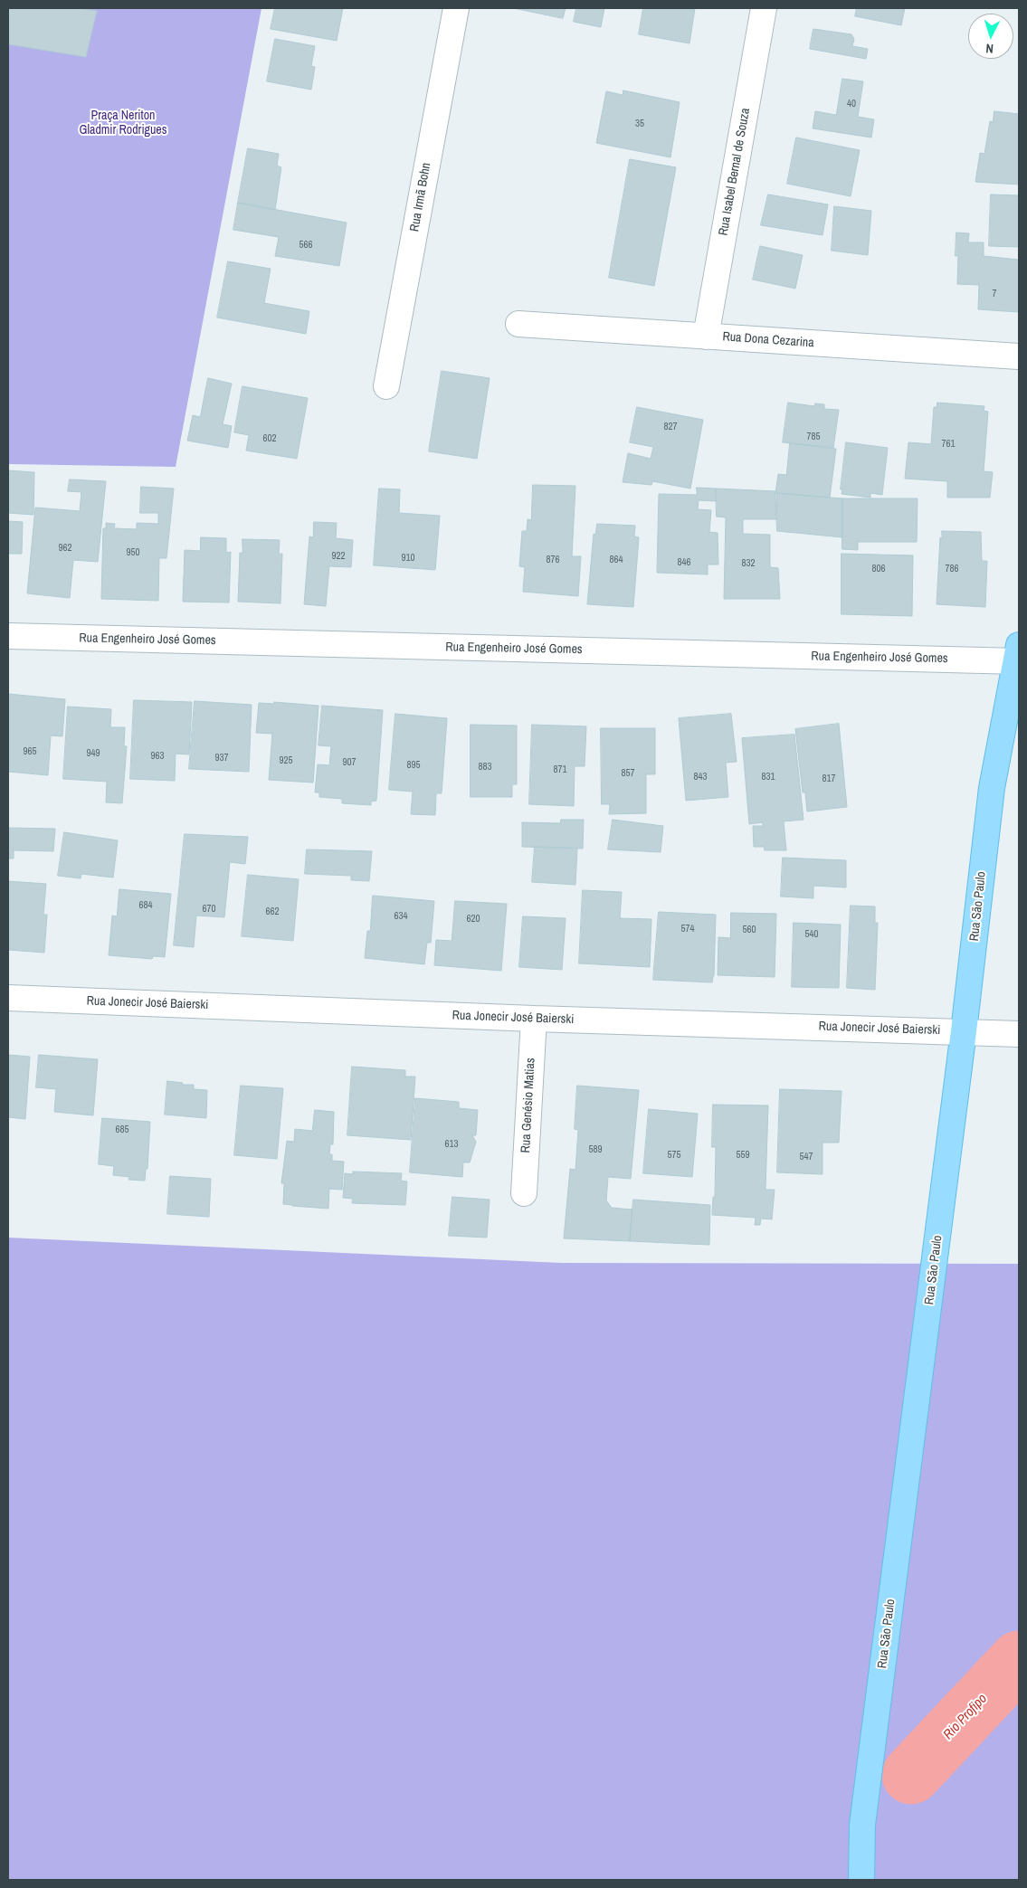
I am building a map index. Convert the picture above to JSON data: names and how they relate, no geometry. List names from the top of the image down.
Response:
{
  "streets": {
    "main road": ["Rua São Paulo"],
    "street": [
      "Rua Isabel Bernal de Souza",
      "Rua Irmã Bohn",
      "Rua Dona Cezarina",
      "Rua Engenheiro José Gomes",
      "Rua Jonecir José Baierski",
      "Rua Genésio Matias"
    ]
  },
  "crossings": [
    ["Rua Isabel Bernal de Souza", "Rua Dona Cezarina"],
    ["Rua Engenheiro José Gomes", "Rua São Paulo"],
    ["Rua São Paulo", "Rua Jonecir José Baierski"],
    ["Rua Jonecir José Baierski", "Rua Genésio Matias"]
  ],
  "water": ["Rio Profipo"],
  "parks": ["Praça Neriton Gladmir Rodrigues"],
  "house_numbers": [
    "40",
    "35",
    "566",
    "7",
    "827",
    "785",
    "602",
    "761",
    "962",
    "950",
    "922",
    "910",
    "876",
    "864",
    "846",
    "832",
    "806",
    "786",
    "965",
    "949",
    "963",
    "937",
    "925",
    "907",
    "895",
    "883",
    "871",
    "857",
    "843",
    "831",
    "817",
    "684",
    "670",
    "662",
    "634",
    "620",
    "574",
    "560",
    "540",
    "685",
    "613",
    "589",
    "575",
    "559",
    "547"
  ],
  "north": "bottom"
}
